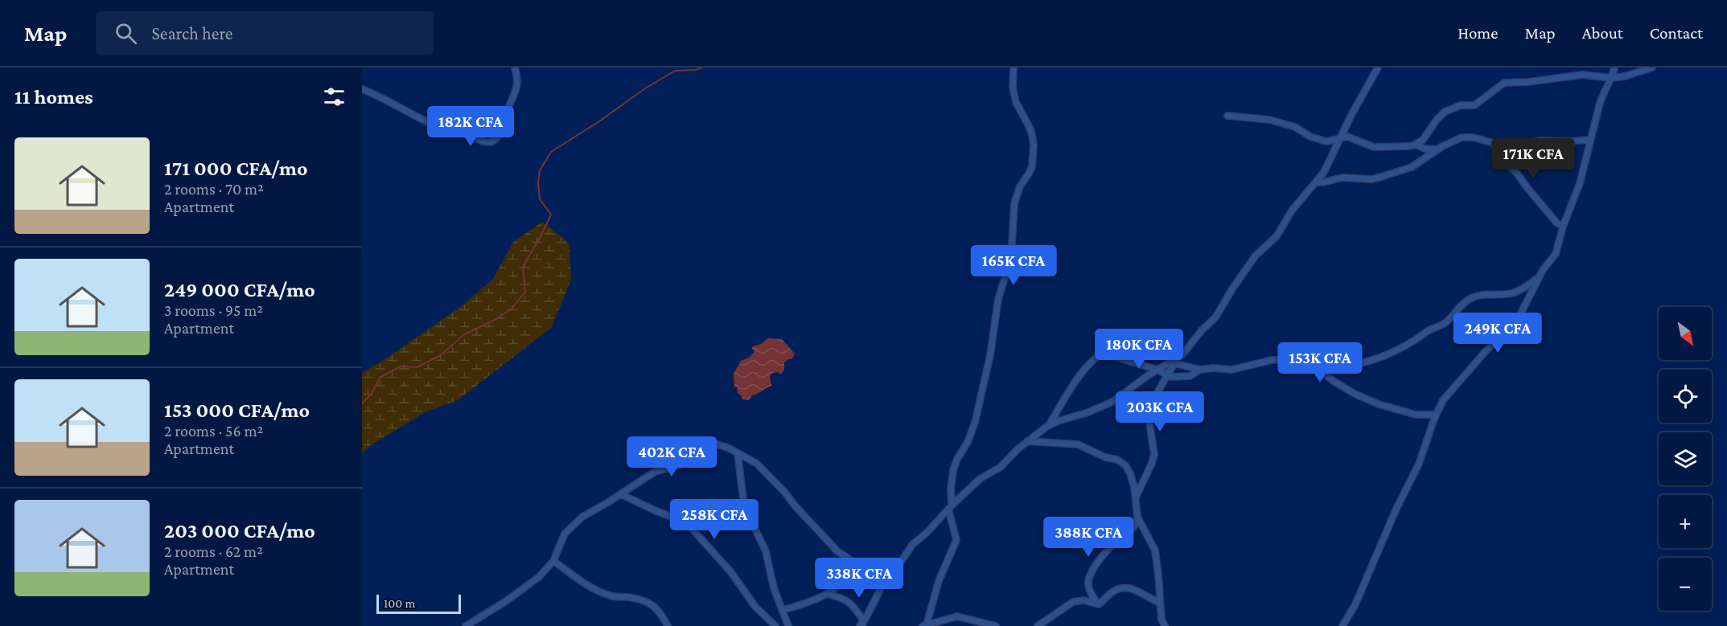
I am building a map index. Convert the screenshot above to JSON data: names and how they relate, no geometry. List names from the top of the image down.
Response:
{
  "scale_bar": "100 m",
  "north": "bottom right",
  "page": {
    "header": "Map",
    "search": "Search here",
    "nav": [
      "Home",
      "Map",
      "About",
      "Contact"
    ],
    "heading": "11 homes",
    "price": [
      "182K CFA",
      "171K CFA",
      "165K CFA",
      "249K CFA",
      "180K CFA",
      "153K CFA",
      "203K CFA",
      "402K CFA",
      "258K CFA",
      "388K CFA",
      "338K CFA"
    ],
    "list": [
      {
        "name": "171 000 CFA/mo",
        "note": "2 rooms · 70 m² · Apartment"
      },
      {
        "name": "249 000 CFA/mo",
        "note": "3 rooms · 95 m² · Apartment"
      },
      {
        "name": "153 000 CFA/mo",
        "note": "2 rooms · 56 m² · Apartment"
      },
      {
        "name": "203 000 CFA/mo",
        "note": "2 rooms · 62 m² · Apartment"
      }
    ],
    "map_buttons": ["+", "−"],
    "scale": "100 m"
  }
}
